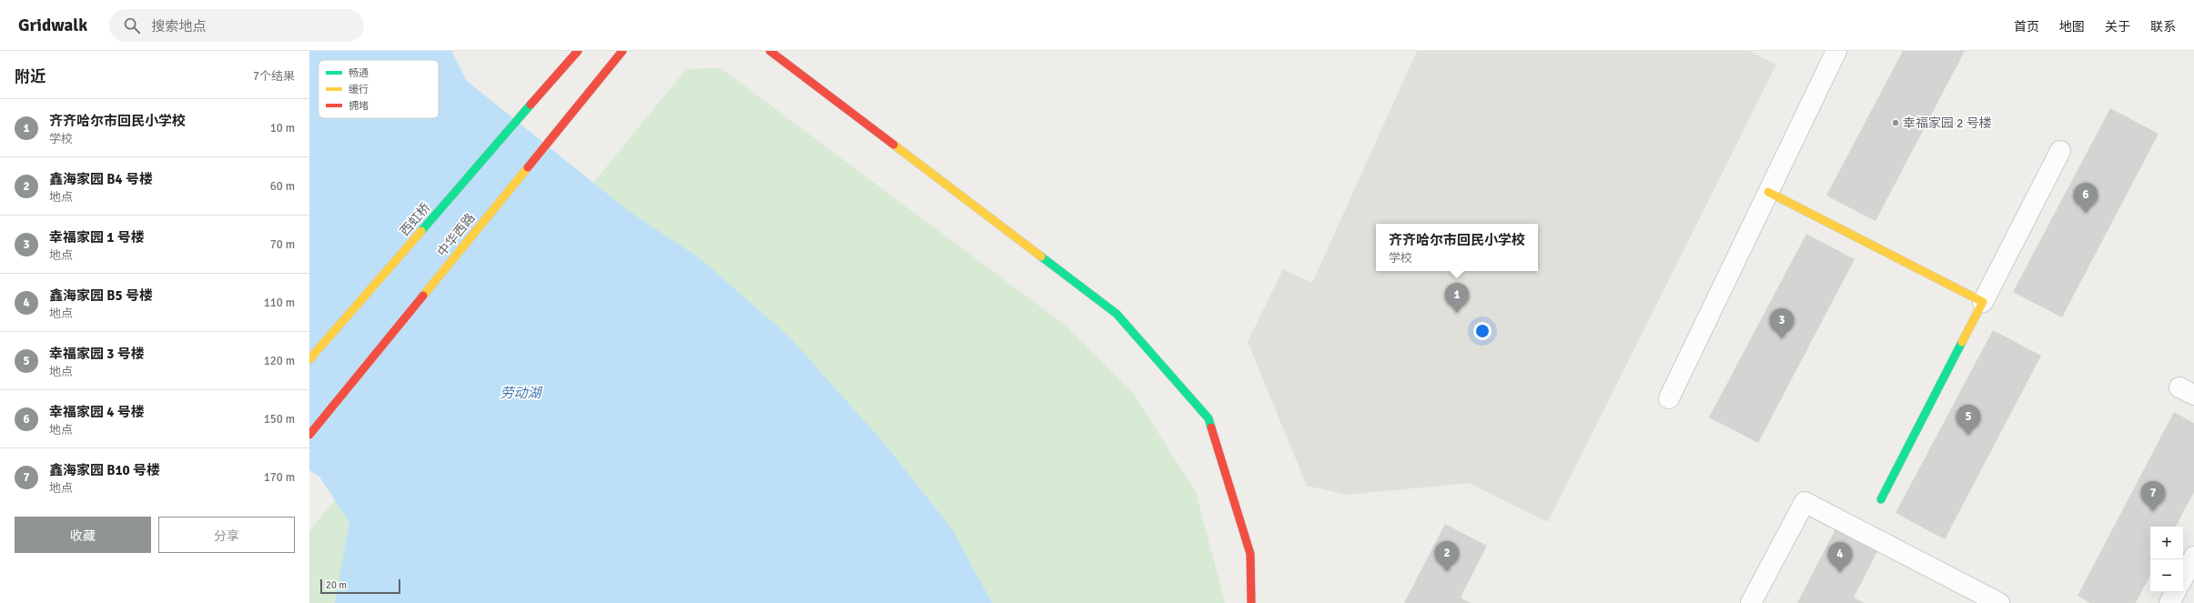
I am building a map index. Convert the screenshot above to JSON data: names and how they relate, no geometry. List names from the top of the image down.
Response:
{
  "streets": {
    "street": ["西虹桥", "中华西路"]
  },
  "water": ["劳动湖"],
  "places": ["幸福家园 2 号楼"],
  "legend": ["畅通", "缓行", "拥堵"],
  "scale_bar": "20 m",
  "page": {
    "header": "Gridwalk",
    "search": "搜索地点",
    "nav": [
      "首页",
      "地图",
      "关于",
      "联系"
    ],
    "heading": ["附近", "7个结果"],
    "list": [
      {
        "mark": "1",
        "name": "齐齐哈尔市回民小学校",
        "note": "学校",
        "value": "10 m"
      },
      {
        "mark": "2",
        "name": "鑫海家园 B4 号楼",
        "note": "地点",
        "value": "60 m"
      },
      {
        "mark": "3",
        "name": "幸福家园 1 号楼",
        "note": "地点",
        "value": "70 m"
      },
      {
        "mark": "4",
        "name": "鑫海家园 B5 号楼",
        "note": "地点",
        "value": "110 m"
      },
      {
        "mark": "5",
        "name": "幸福家园 3 号楼",
        "note": "地点",
        "value": "120 m"
      },
      {
        "mark": "6",
        "name": "幸福家园 4 号楼",
        "note": "地点",
        "value": "150 m"
      },
      {
        "mark": "7",
        "name": "鑫海家园 B10 号楼",
        "note": "地点",
        "value": "170 m"
      }
    ],
    "pins": [
      "6",
      "1",
      "3",
      "5",
      "7",
      "2",
      "4"
    ],
    "popup": ["齐齐哈尔市回民小学校", "学校"],
    "buttons": ["收藏", "分享"],
    "map_buttons": ["+", "−"],
    "scale": "20 m"
  }
}
